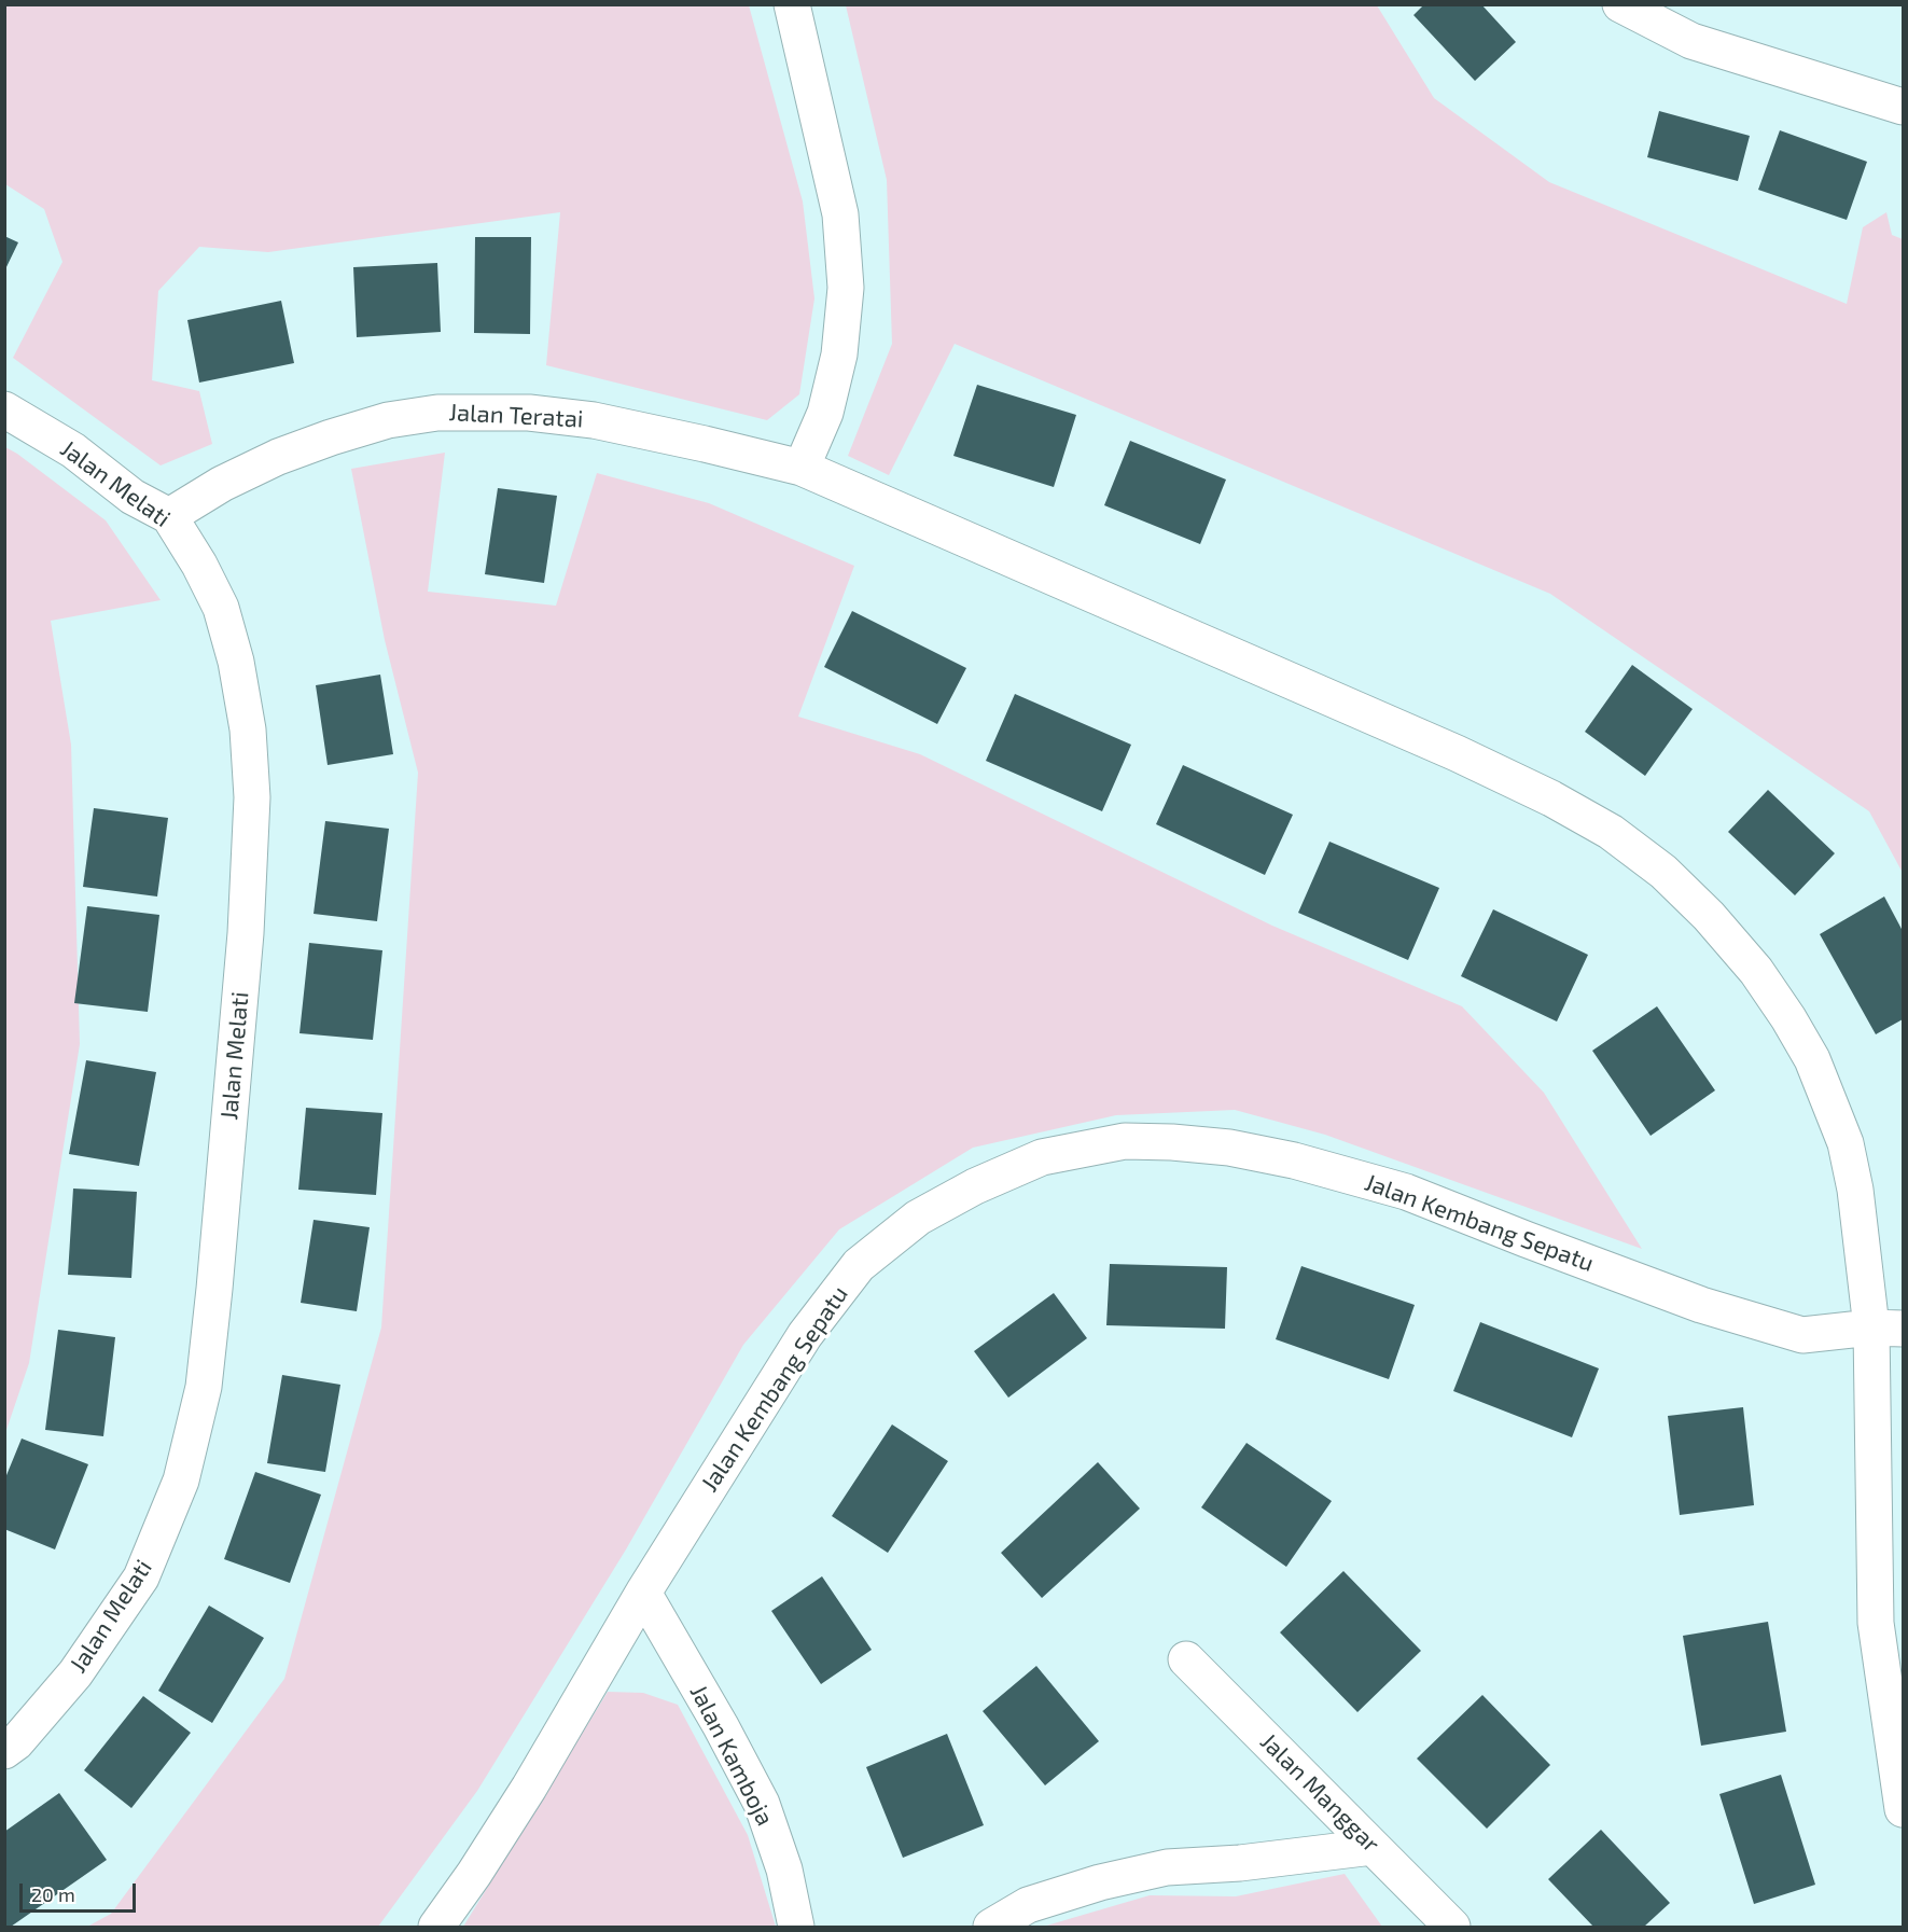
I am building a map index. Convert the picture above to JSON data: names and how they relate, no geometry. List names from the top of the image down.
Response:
{
  "streets": {
    "street": [
      "Jalan Teratai",
      "Jalan Melati",
      "Jalan Kembang Sepatu",
      "Jalan Kamboja",
      "Jalan Manggar"
    ]
  },
  "crossings": [
    ["Jalan Teratai", "Jalan Melati"],
    ["Jalan Teratai", "Jalan Kembang Sepatu"],
    ["Jalan Kembang Sepatu", "Jalan Kamboja"]
  ],
  "scale_bar": "20 m"
}
